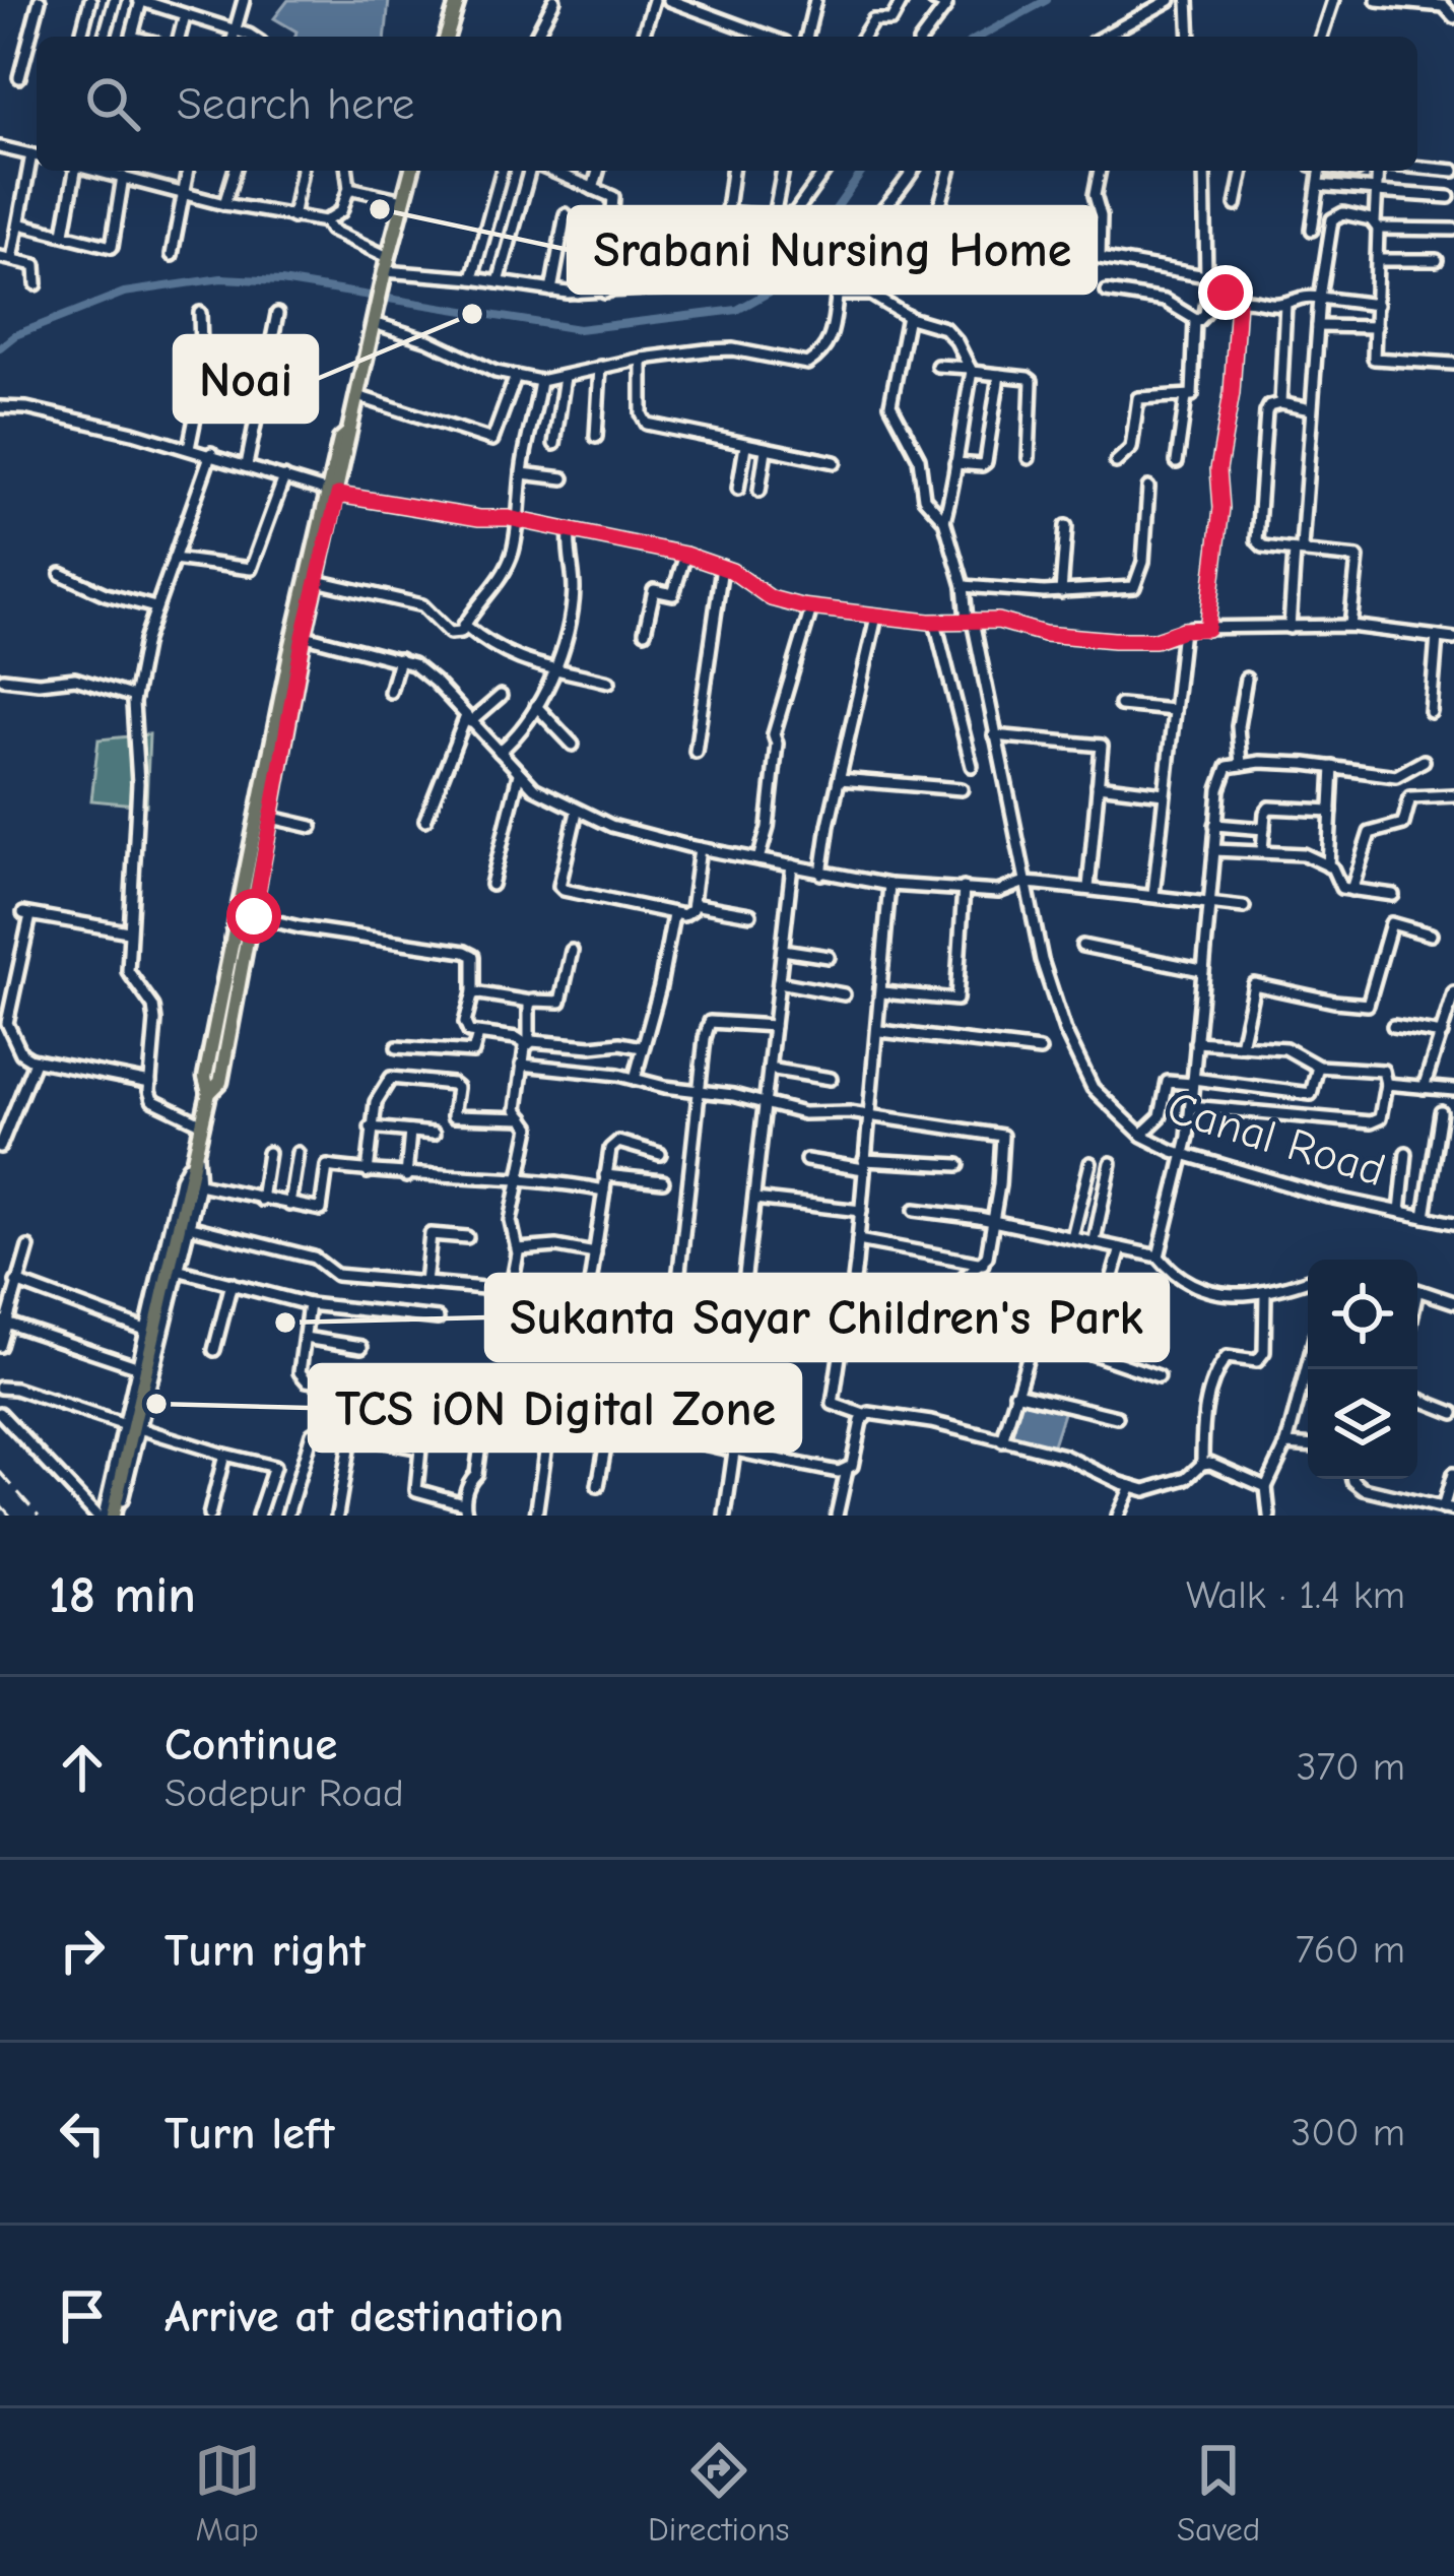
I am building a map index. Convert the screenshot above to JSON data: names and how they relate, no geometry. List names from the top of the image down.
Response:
{
  "streets": {
    "street": ["Canal Road"]
  },
  "places": [
    "Srabani Nursing Home",
    "Noai",
    "Sukanta Sayar Children's Park",
    "TCS iON Digital Zone"
  ],
  "page": {
    "search": "Search here",
    "heading": ["18 min", "Walk · 1.4 km"],
    "list": [
      ["Continue", "Sodepur Road", "370 m"],
      ["Turn right", "760 m"],
      ["Turn left", "300 m"],
      "Arrive at destination"
    ],
    "nav": ["Map", "Directions", "Saved"]
  }
}
